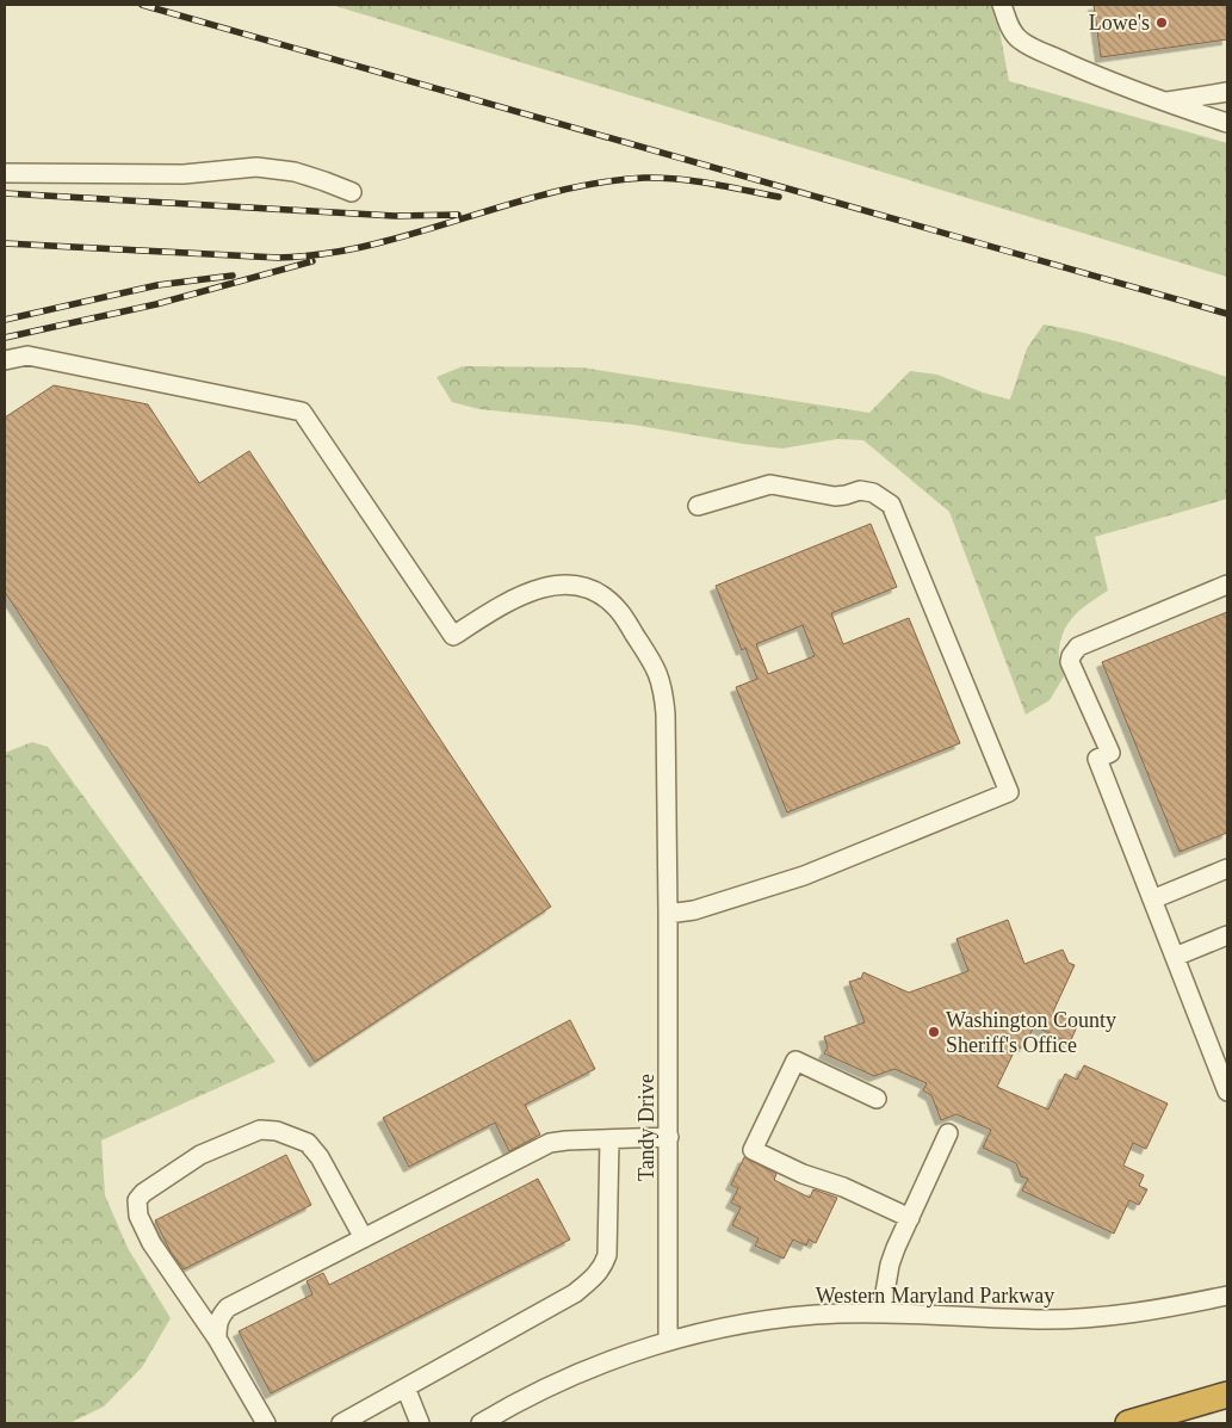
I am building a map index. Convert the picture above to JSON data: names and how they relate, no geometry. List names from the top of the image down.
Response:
{
  "streets": {
    "street": ["Tandy Drive", "Western Maryland Parkway"]
  },
  "crossings": [
    ["Tandy Drive", "Western Maryland Parkway"]
  ],
  "places": ["Lowe's", "Washington County Sheriff's Office"]
}
